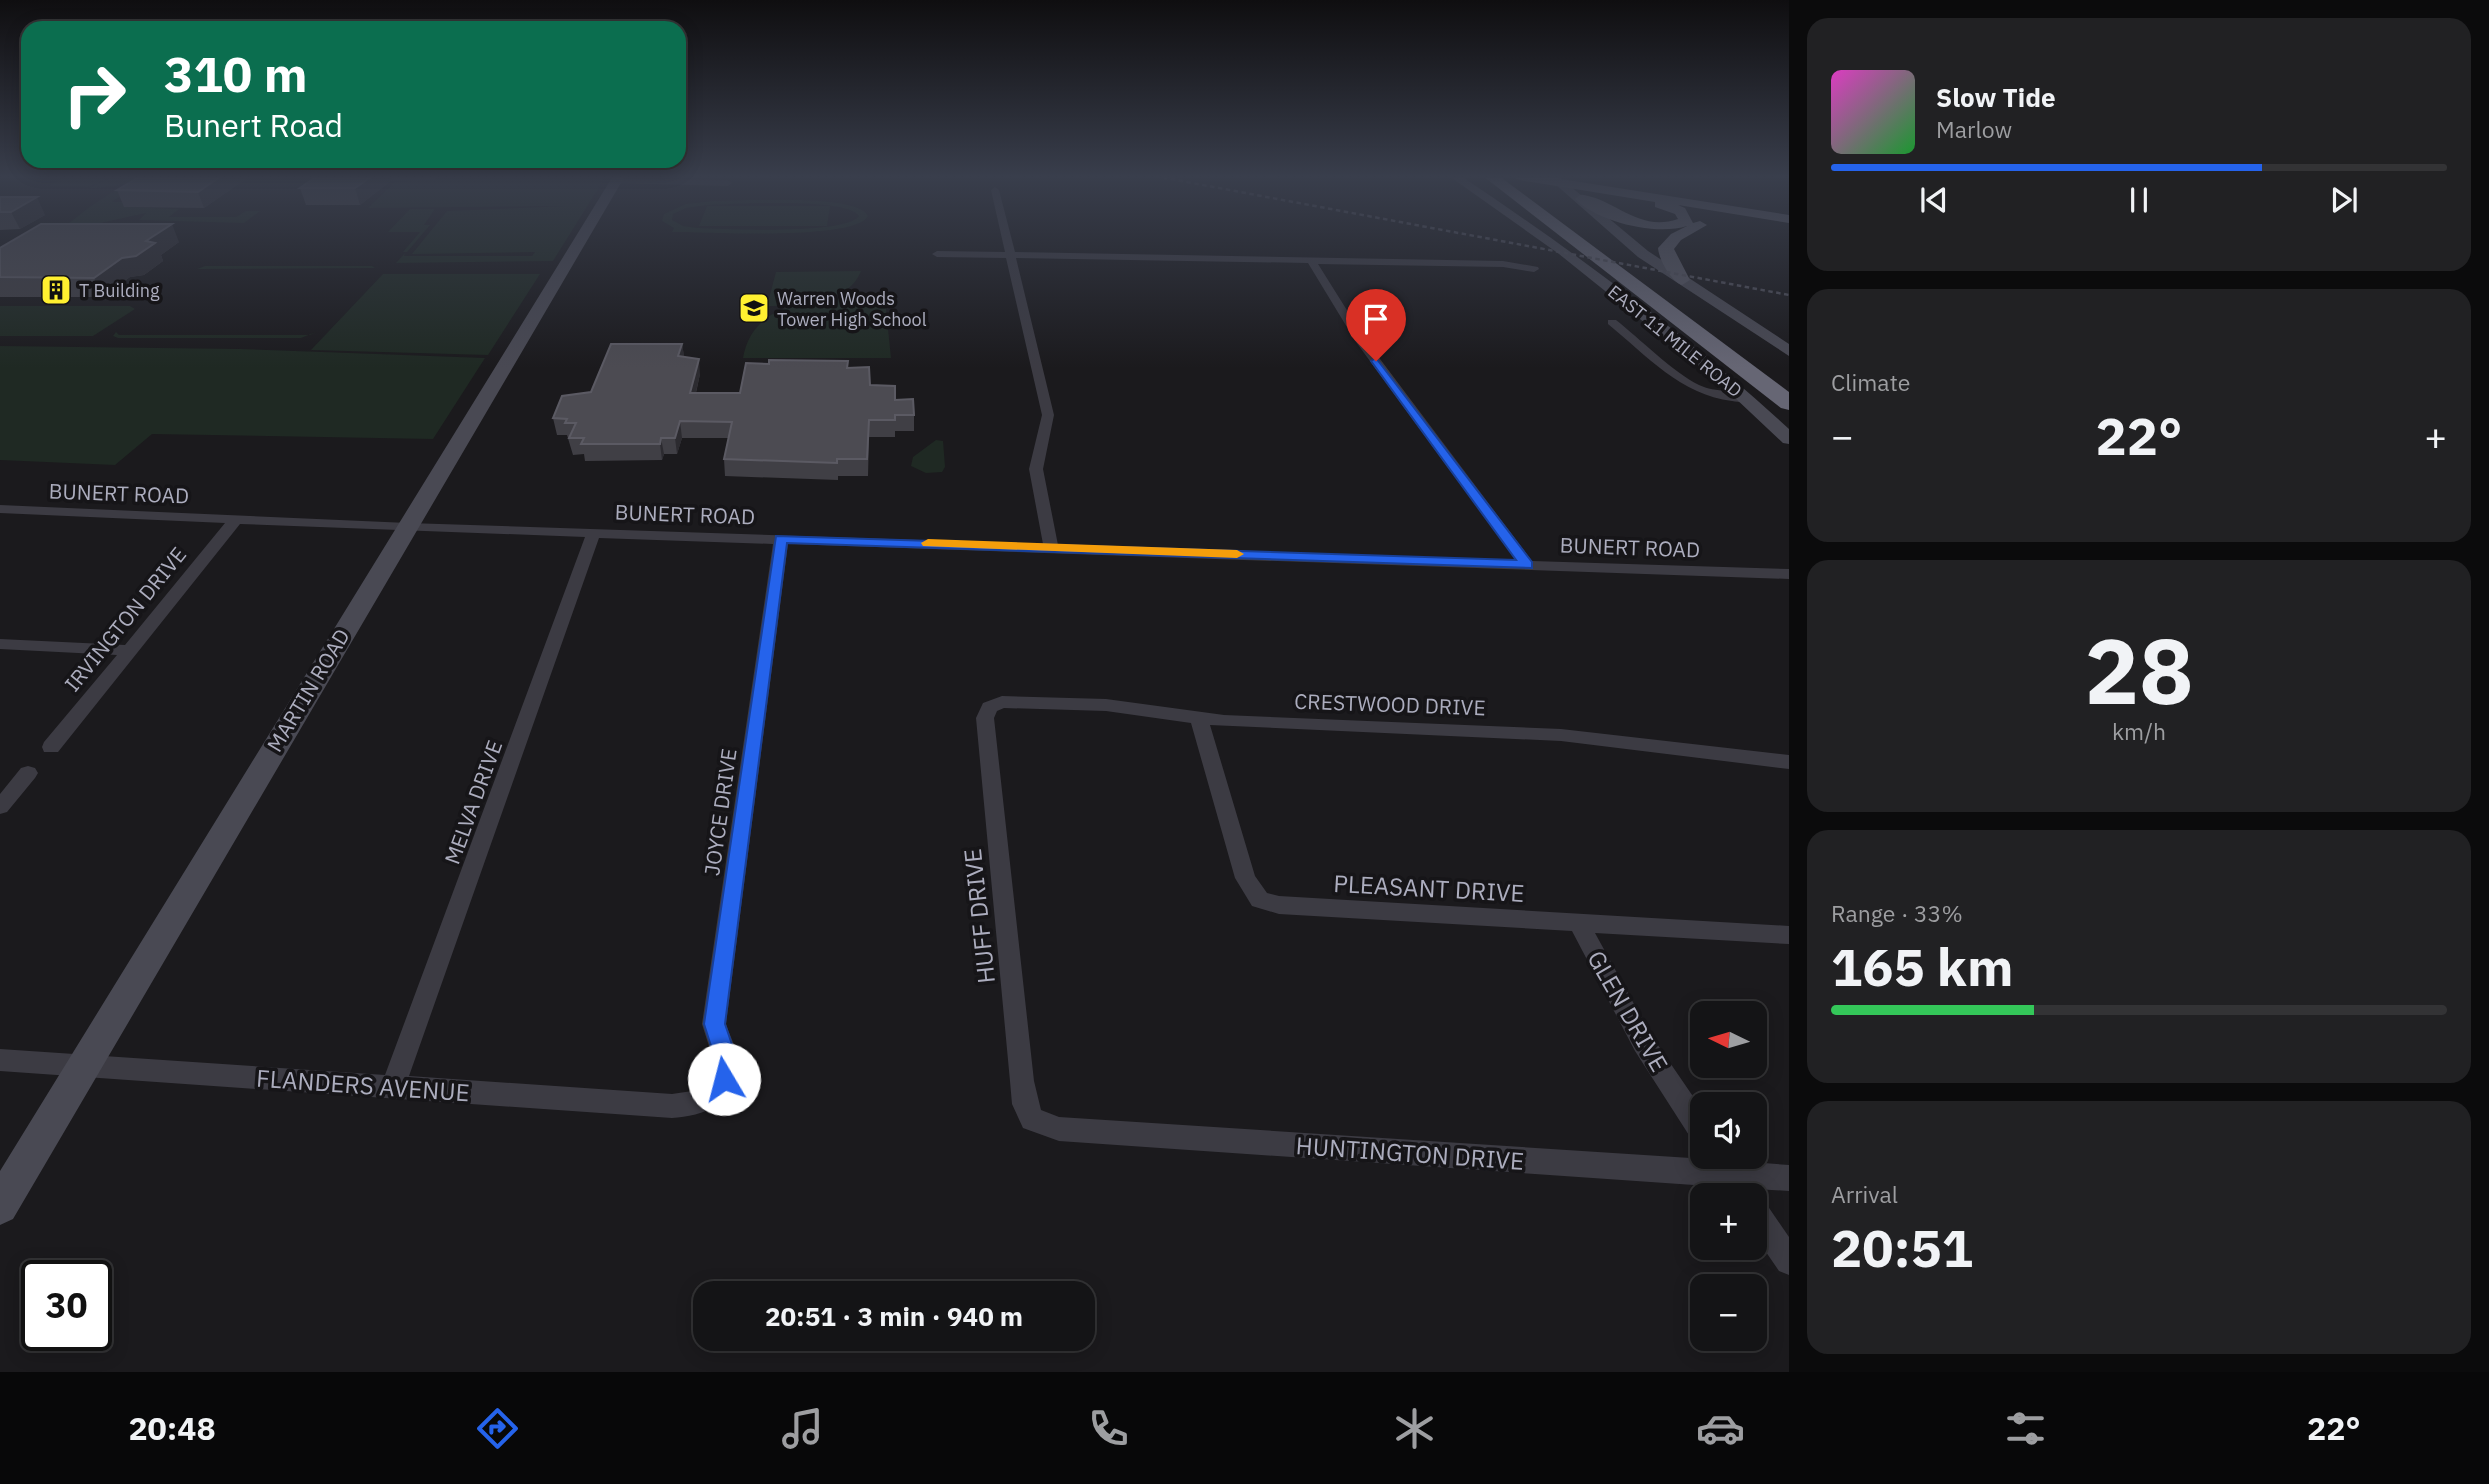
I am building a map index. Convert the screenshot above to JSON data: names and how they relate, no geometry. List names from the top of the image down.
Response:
{
  "streets": {
    "street": [
      "EAST 11 MILE ROAD",
      "BUNERT ROAD",
      "IRVINGTON DRIVE",
      "MARTIN ROAD",
      "CRESTWOOD DRIVE",
      "MELVA DRIVE",
      "JOYCE DRIVE",
      "PLEASANT DRIVE",
      "HUFF DRIVE",
      "GLEN DRIVE",
      "FLANDERS AVENUE",
      "HUNTINGTON DRIVE"
    ]
  },
  "crossings": [
    ["BUNERT ROAD", "IRVINGTON DRIVE"],
    ["BUNERT ROAD", "MARTIN ROAD"],
    ["BUNERT ROAD", "MELVA DRIVE"],
    ["BUNERT ROAD", "JOYCE DRIVE"],
    ["MARTIN ROAD", "FLANDERS AVENUE"],
    ["CRESTWOOD DRIVE", "PLEASANT DRIVE"],
    ["CRESTWOOD DRIVE", "HUFF DRIVE"],
    ["MELVA DRIVE", "FLANDERS AVENUE"],
    ["JOYCE DRIVE", "FLANDERS AVENUE"],
    ["PLEASANT DRIVE", "GLEN DRIVE"],
    ["HUFF DRIVE", "HUNTINGTON DRIVE"]
  ],
  "places": {
    "building": ["T Building"],
    "school or university": ["Warren Woods Tower High School"]
  },
  "north": "left",
  "page": {
    "turn": ["310 m", "Bunert Road"],
    "song": ["Slow Tide", "Marlow"],
    "tile": [
      "Climate",
      ["28", "km/h"],
      ["Range · 33%", "165 km"],
      ["Arrival", "20:51"]
    ],
    "heat": ["−", "22°", "+"],
    "map_buttons": ["+", "−"],
    "limit": "30",
    "trip": "20:51 · 3 min · 940 m",
    "tabs": ["20:48", "22°"]
  }
}
